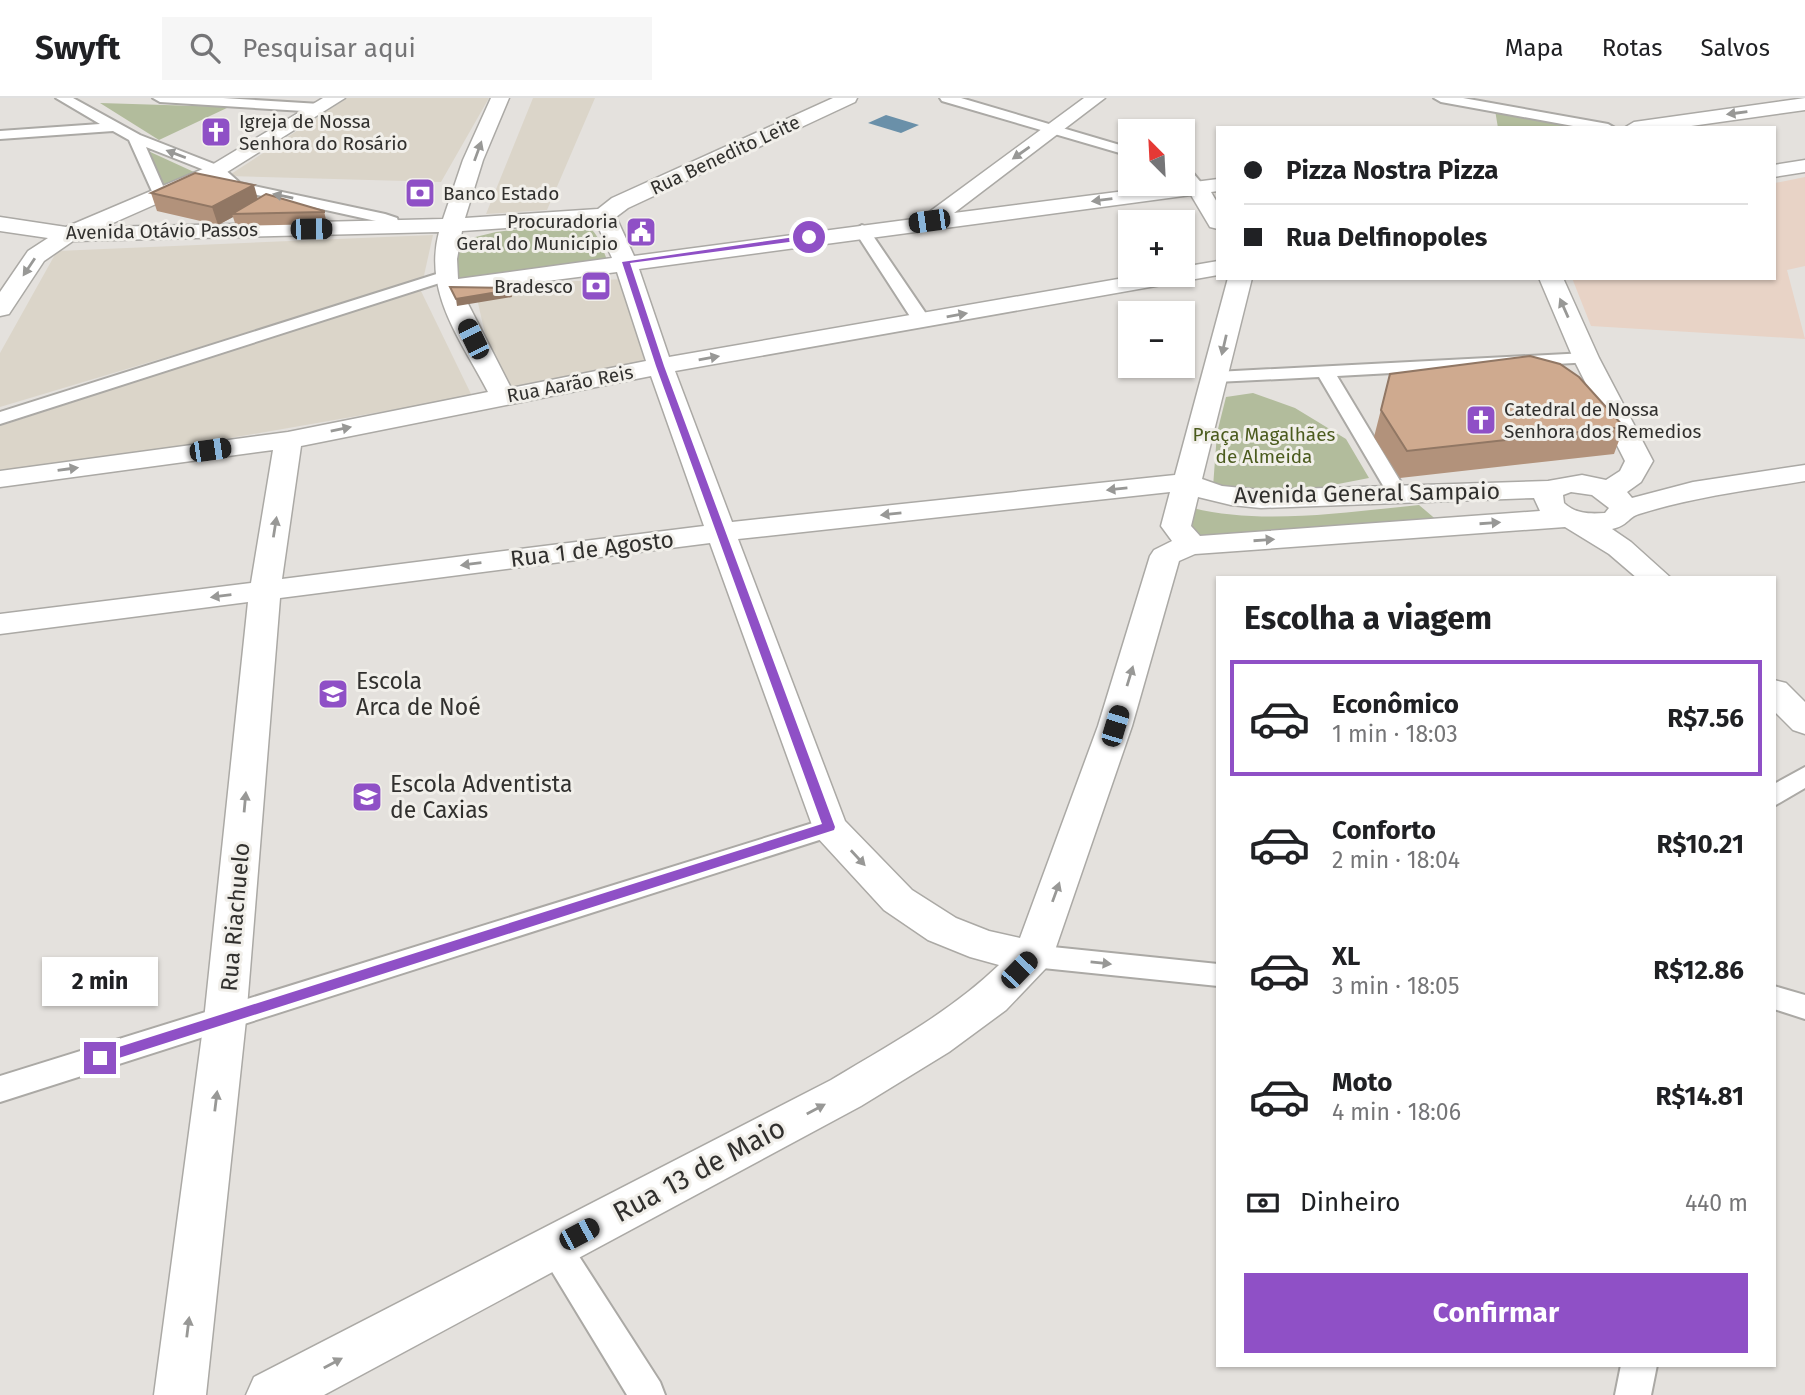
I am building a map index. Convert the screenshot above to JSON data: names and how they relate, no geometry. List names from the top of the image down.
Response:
{
  "streets": {
    "main road": [
      "Rua Benedito Leite",
      "Avenida Otávio Passos",
      "Rua Aarão Reis",
      "Avenida General Sampaio",
      "Rua 1 de Agosto",
      "Rua Riachuelo",
      "Rua 13 de Maio"
    ]
  },
  "crossings": [
    ["Rua Benedito Leite", "Avenida Otávio Passos"],
    ["Rua Aarão Reis", "Rua Riachuelo"],
    ["Avenida General Sampaio", "Rua 1 de Agosto"],
    ["Rua 1 de Agosto", "Rua Riachuelo"]
  ],
  "one_way": ["Rua Riachuelo", "Rua 13 de Maio"],
  "parks": ["Praça Magalhães de Almeida"],
  "places": {
    "church": ["Igreja de Nossa Senhora do Rosário", "Catedral de Nossa Senhora dos Remedios"],
    "bank": ["Banco Estado", "Bradesco"],
    "public building": ["Procuradoria Geral do Município"],
    "school or university": ["Escola Arca de Noé", "Escola Adventista de Caxias"]
  },
  "north": "top left",
  "page": {
    "header": "Swyft",
    "search": "Pesquisar aqui",
    "nav": ["Mapa", "Rotas", "Salvos"],
    "map_buttons": ["+", "−"],
    "banner": ["Pizza Nostra Pizza", "Rua Delfinopoles"],
    "heading": "Escolha a viagem",
    "list": [
      {
        "name": "Econômico",
        "note": "1 min · 18:03",
        "value": "R$7.56"
      },
      {
        "name": "Conforto",
        "note": "2 min · 18:04",
        "value": "R$10.21"
      },
      {
        "name": "XL",
        "note": "3 min · 18:05",
        "value": "R$12.86"
      },
      {
        "name": "Moto",
        "note": "4 min · 18:06",
        "value": "R$14.81"
      }
    ],
    "bubble": "2 min",
    "pay": ["Dinheiro", "440 m"],
    "buttons": "Confirmar"
  }
}
